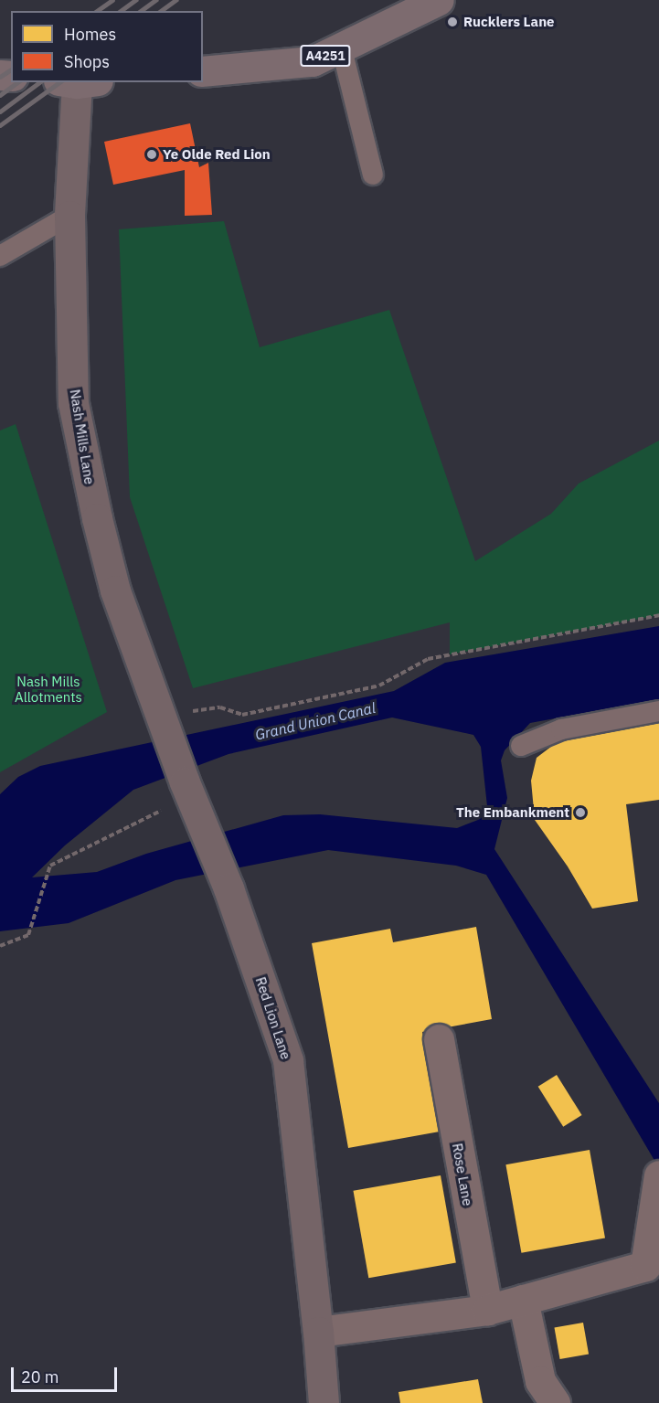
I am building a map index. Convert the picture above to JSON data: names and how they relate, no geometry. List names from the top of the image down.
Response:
{
  "streets": {
    "main road": ["A4251"],
    "street": ["Nash Mills Lane", "Red Lion Lane", "Rose Lane"]
  },
  "crossings": [
    ["Nash Mills Lane", "Red Lion Lane"]
  ],
  "water": ["Grand Union Canal"],
  "parks": ["Nash Mills Allotments"],
  "places": ["Rucklers Lane", "Ye Olde Red Lion", "The Embankment"],
  "legend": ["Homes", "Shops"],
  "scale_bar": "20 m"
}
